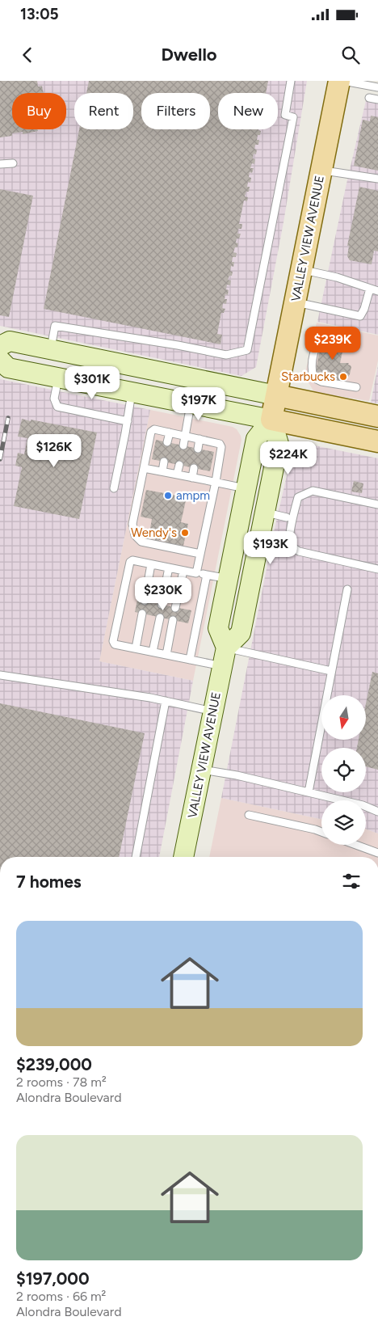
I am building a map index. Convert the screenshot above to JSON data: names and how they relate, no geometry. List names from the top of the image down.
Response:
{
  "streets": {
    "main road": ["VALLEY VIEW AVENUE"]
  },
  "places": ["Starbucks", "ampm", "Wendy's"],
  "north": "bottom",
  "page": {
    "status": "13:05",
    "header": "Dwello",
    "chip": [
      "Buy",
      "Rent",
      "Filters",
      "New"
    ],
    "price": [
      "$239K",
      "$301K",
      "$197K",
      "$126K",
      "$224K",
      "$193K",
      "$230K"
    ],
    "heading": "7 homes",
    "list": [
      {
        "name": "$239,000",
        "note": "2 rooms · 78 m² · Alondra Boulevard"
      },
      {
        "name": "$197,000",
        "note": "2 rooms · 66 m² · Alondra Boulevard"
      }
    ]
  }
}
